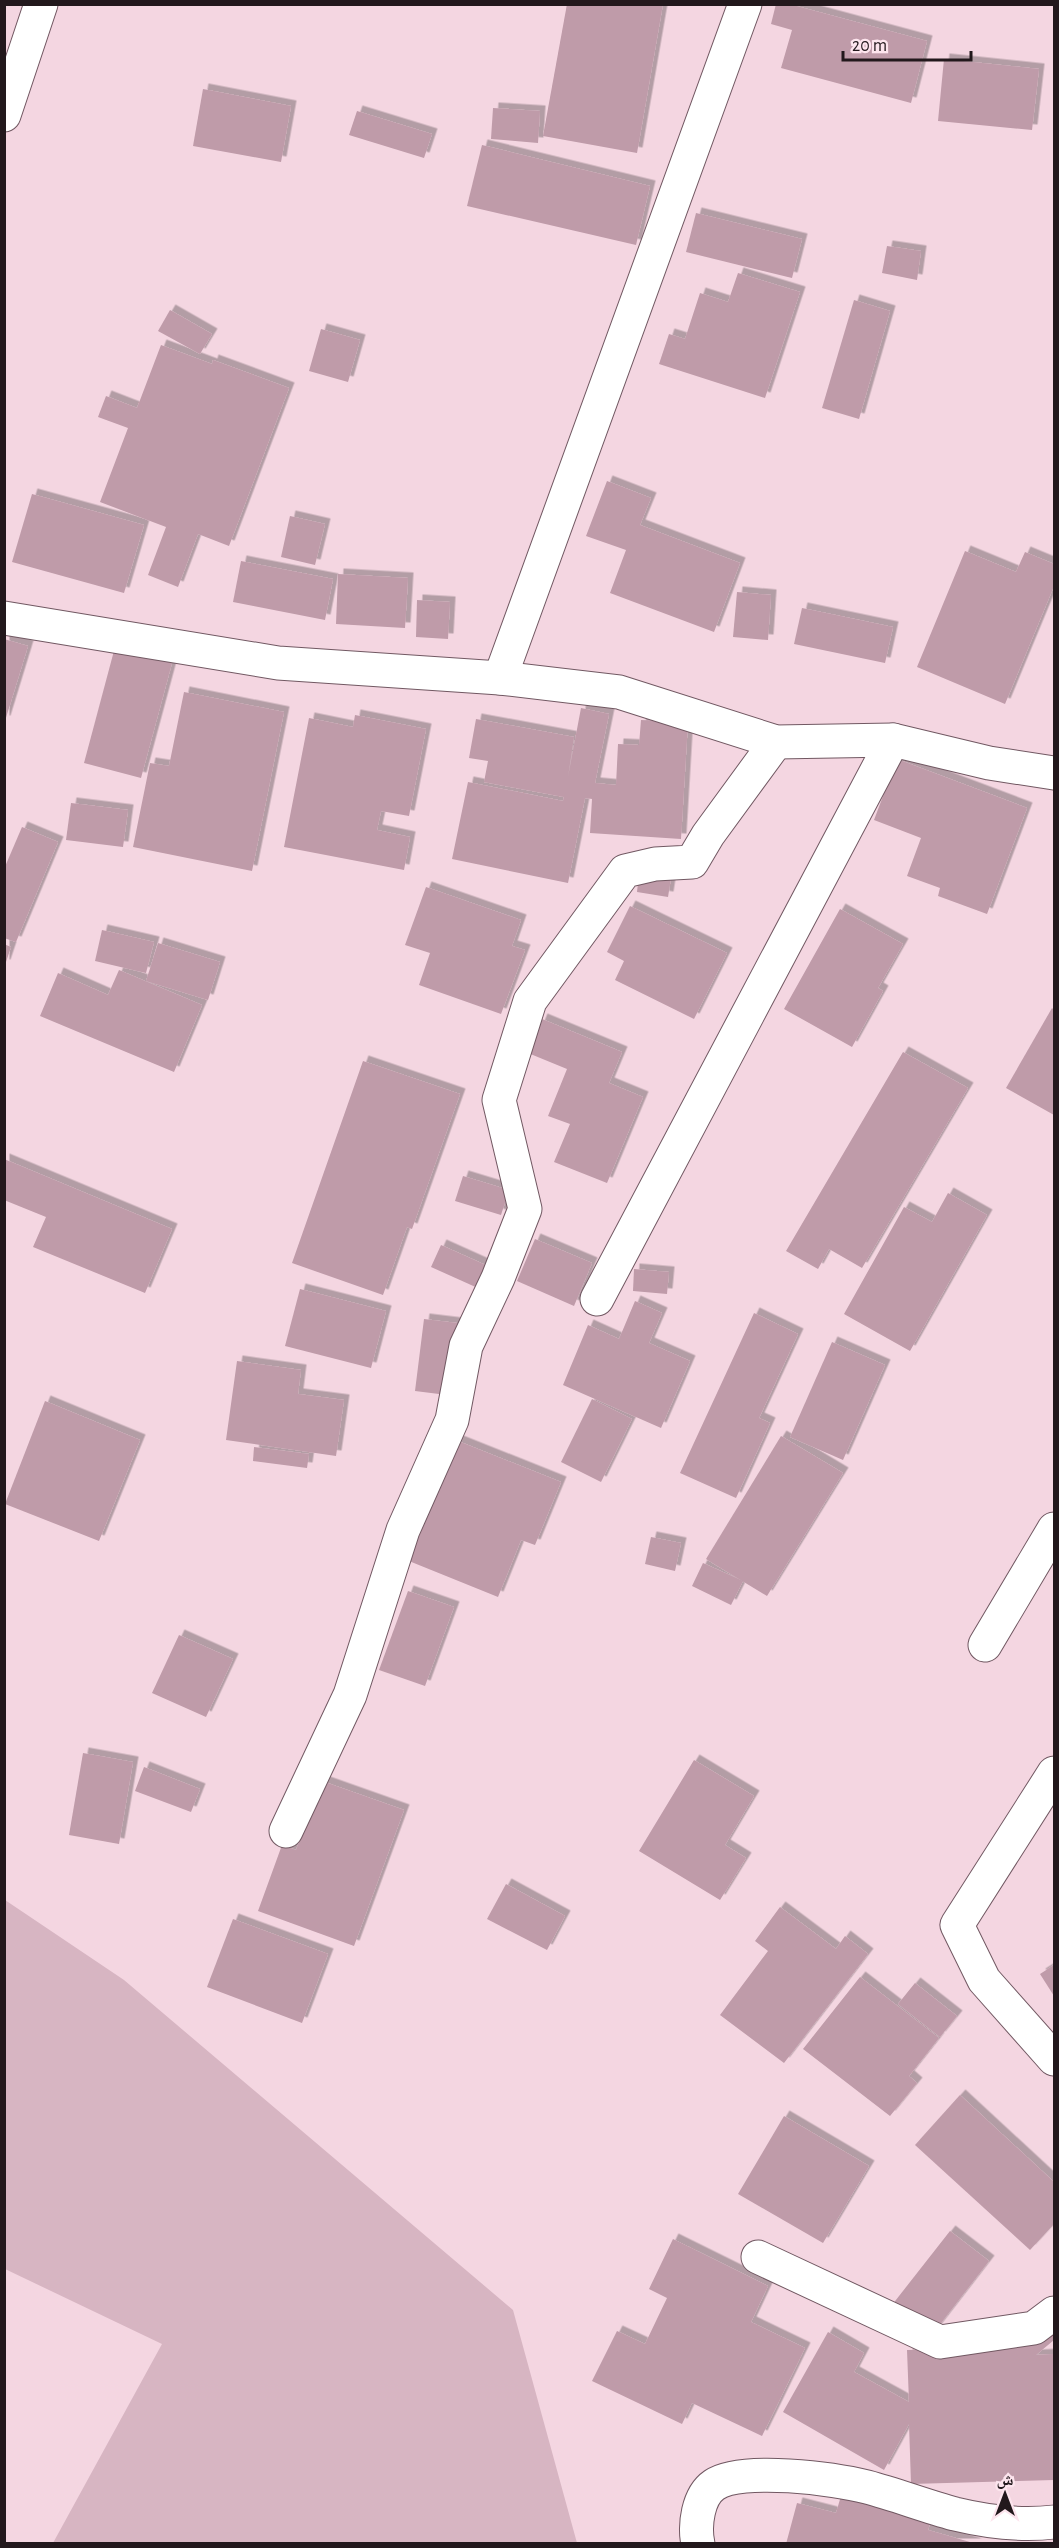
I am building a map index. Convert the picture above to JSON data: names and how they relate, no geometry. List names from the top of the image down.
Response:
{
  "scale_bar": "20 m",
  "north": "top"
}
